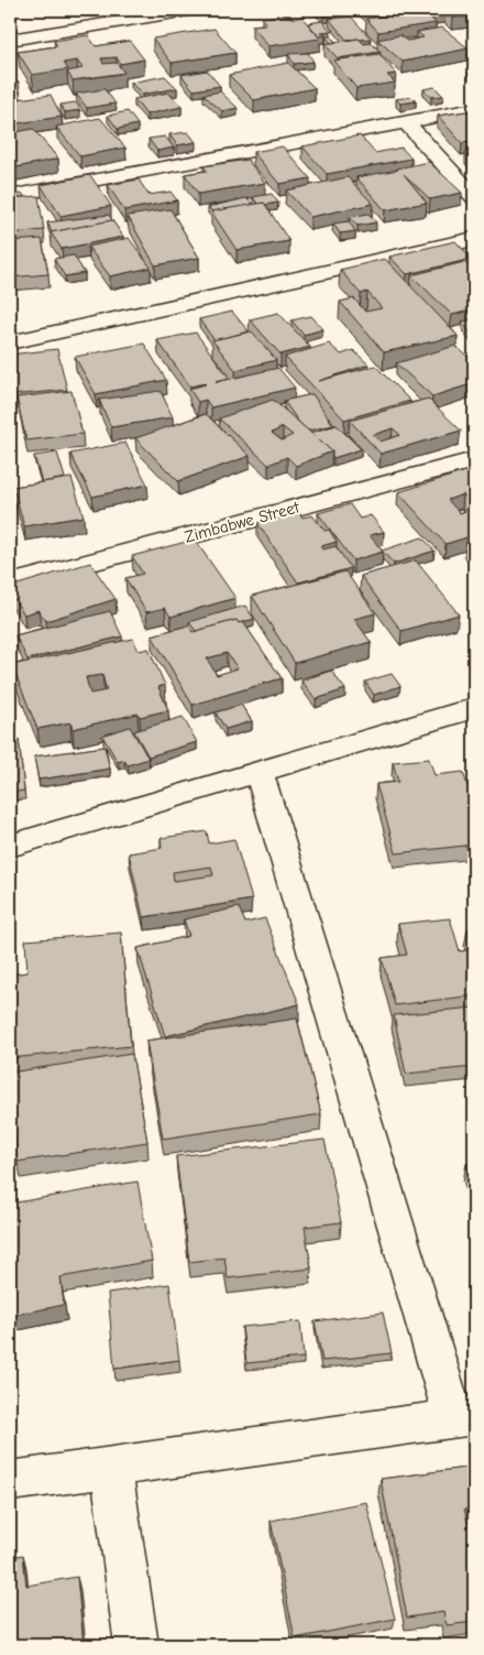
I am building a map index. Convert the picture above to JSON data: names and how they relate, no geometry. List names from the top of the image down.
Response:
{
  "streets": {
    "street": ["Zimbabwe Street"]
  }
}
